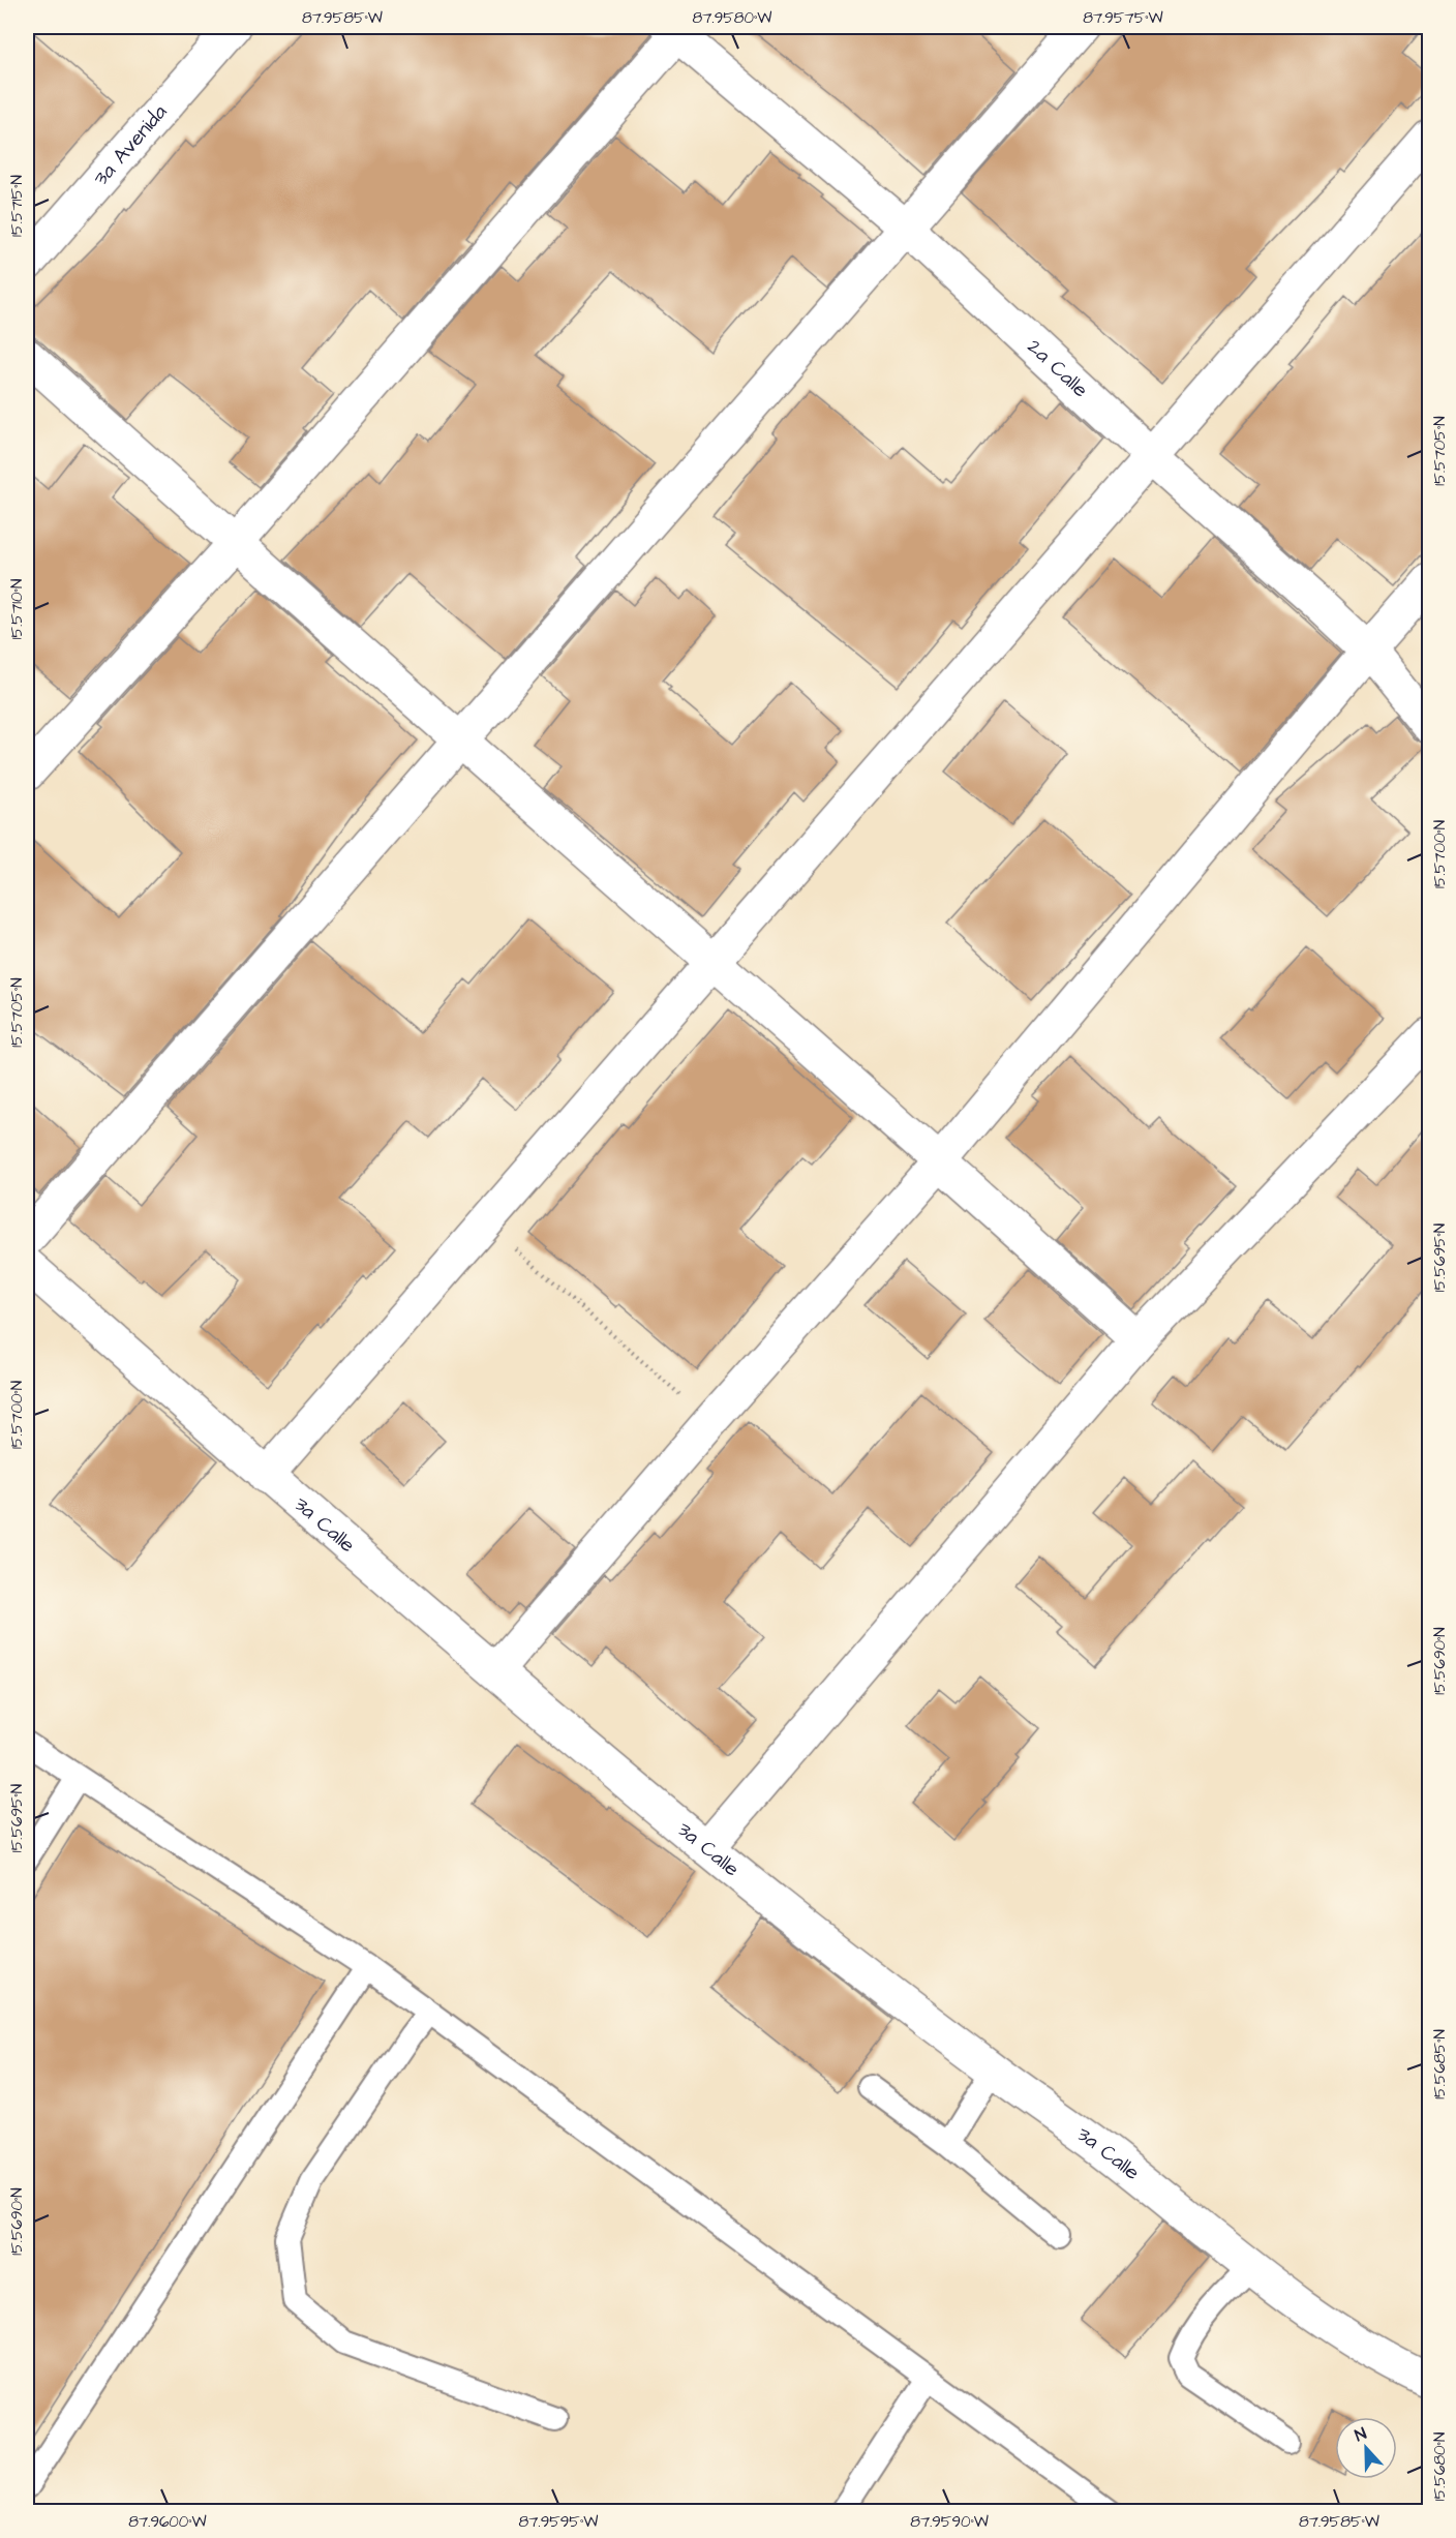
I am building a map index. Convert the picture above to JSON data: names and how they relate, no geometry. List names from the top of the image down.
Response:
{
  "streets": {
    "street": ["3a Avenida", "2a Calle", "3a Calle"]
  },
  "north": "top",
  "coordinates": [
    "87.9585°W",
    "87.9580°W",
    "87.9575°W",
    "15.5715°N",
    "15.5705°N",
    "15.5710°N",
    "15.5700°N",
    "15.5695°N",
    "15.5690°N",
    "15.5685°N",
    "15.5680°N",
    "87.9600°W",
    "87.9595°W",
    "87.9590°W"
  ]
}
